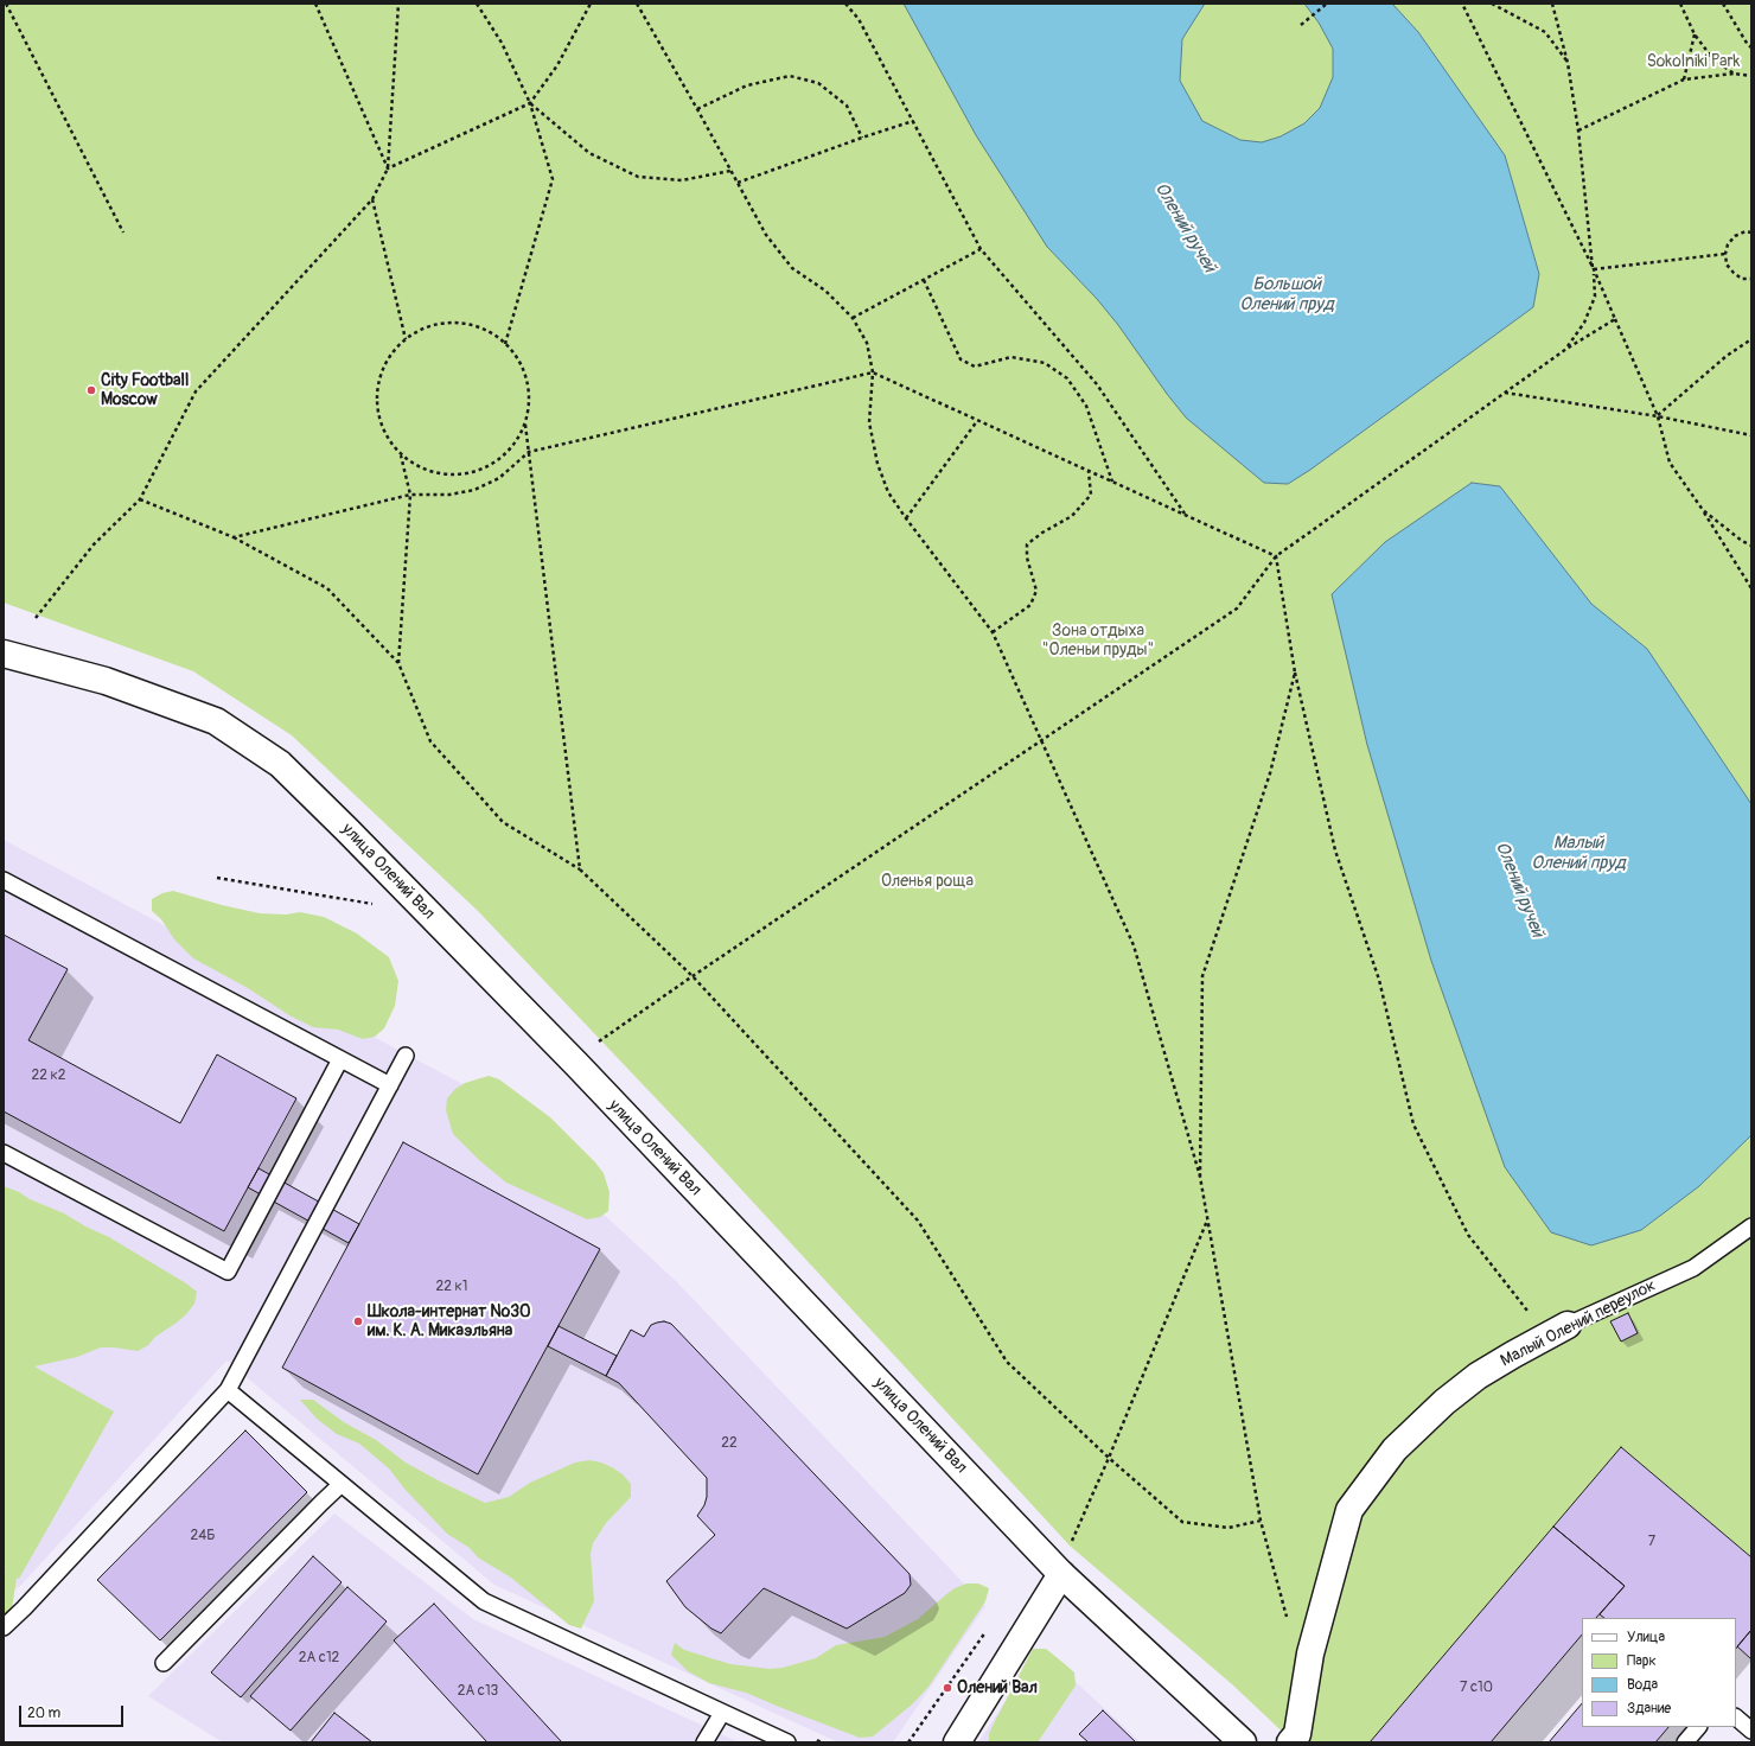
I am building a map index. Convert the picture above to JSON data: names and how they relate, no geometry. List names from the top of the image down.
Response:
{
  "streets": {
    "main road": ["улица Олений Вал", "Малый Олений переулок"]
  },
  "water": ["Олений ручей", "Большой Олений пруд", "Малый Олений пруд"],
  "parks": ["Sokolniki Park", "Зона отдыха \"Оленьи пруды\"", "Оленья роща"],
  "places": ["City Football Moscow", "Школа-интернат №30 им. К. А. Микаэльяна", "Олений Вал"],
  "house_numbers": [
    "22 к2",
    "22 к1",
    "22",
    "24Б",
    "7",
    "2А с12",
    "7 с10",
    "2А с13"
  ],
  "legend": [
    "Улица",
    "Парк",
    "Вода",
    "Здание"
  ],
  "scale_bar": "20 m"
}
